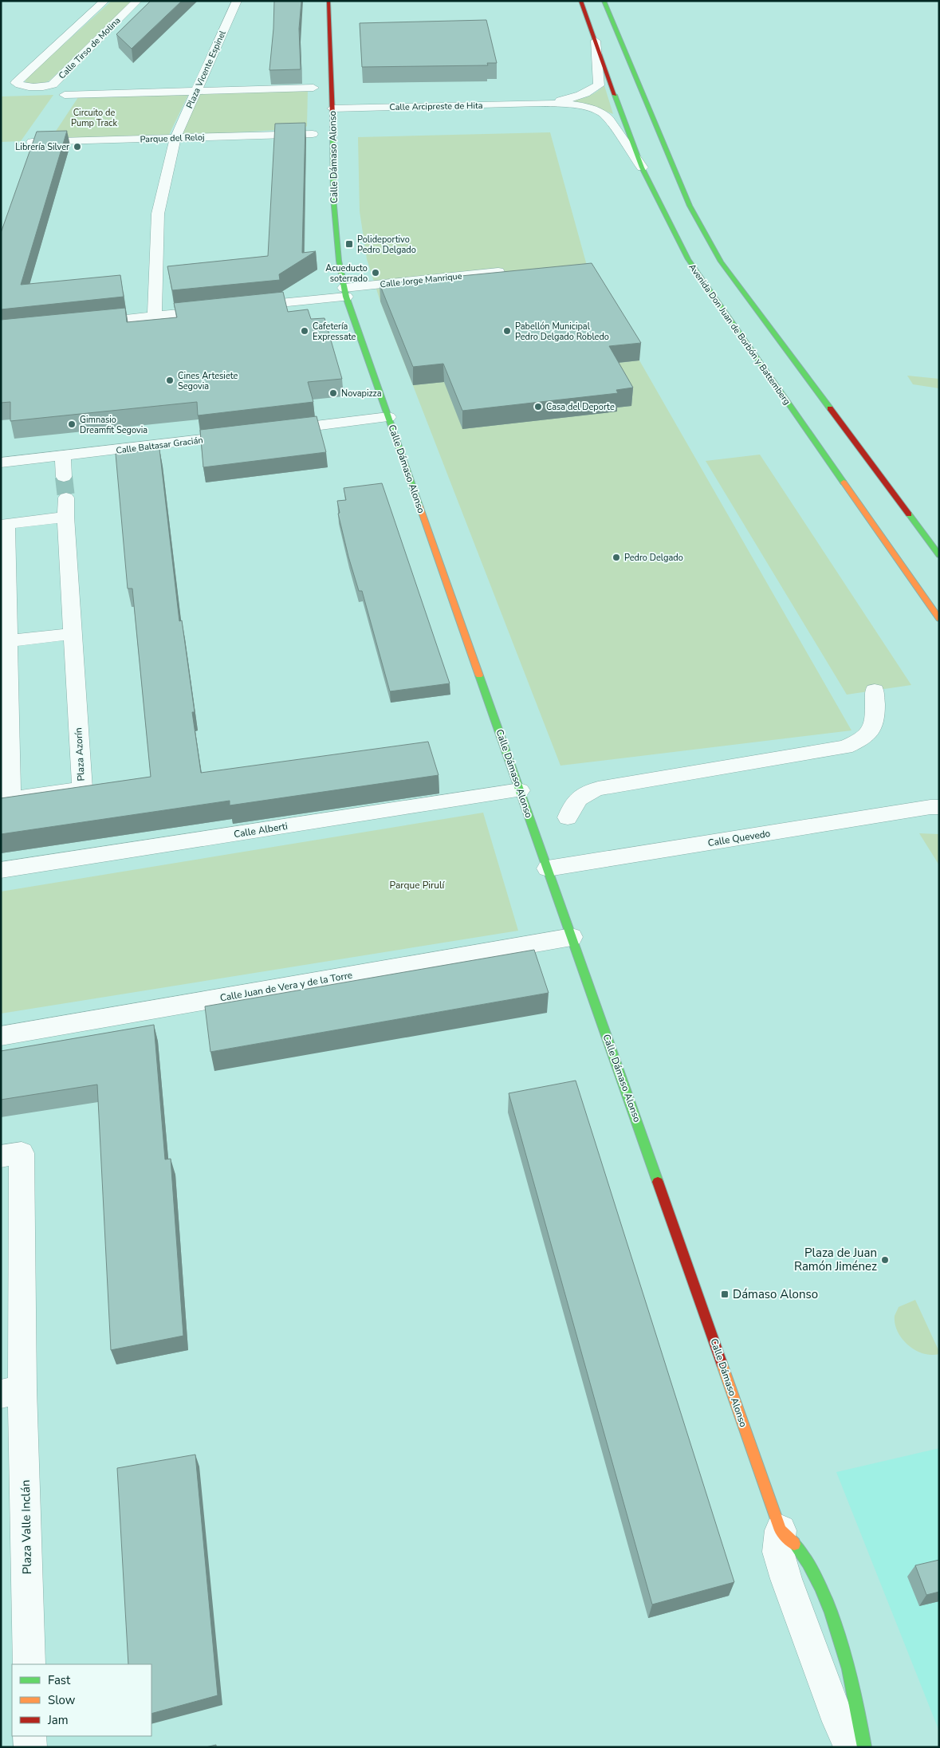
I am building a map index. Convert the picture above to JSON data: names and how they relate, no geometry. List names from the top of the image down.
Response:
{
  "streets": {
    "main road": ["Calle Dámaso Alonso", "Avenida Don Juan de Borbón y Battemberg"],
    "street": [
      "Calle Tirso de Molina",
      "Plaza Vicente Espinel",
      "Calle Arcipreste de Hita",
      "Parque del Reloj",
      "Calle Jorge Manrique",
      "Calle Baltasar Gracián",
      "Plaza Azorín",
      "Calle Alberti",
      "Calle Quevedo",
      "Calle Juan de Vera y de la Torre",
      "Plaza Valle Inclán"
    ]
  },
  "crossings": [
    ["Plaza Vicente Espinel", "Parque del Reloj"],
    ["Calle Arcipreste de Hita", "Calle Dámaso Alonso"],
    ["Calle Arcipreste de Hita", "Avenida Don Juan de Borbón y Battemberg"],
    ["Calle Dámaso Alonso", "Calle Jorge Manrique"],
    ["Calle Dámaso Alonso", "Calle Alberti"],
    ["Calle Dámaso Alonso", "Calle Quevedo"],
    ["Calle Dámaso Alonso", "Calle Juan de Vera y de la Torre"]
  ],
  "parks": ["Circuito de Pump Track", "Parque Pirulí"],
  "places": {
    "other": [
      "Librería Silver",
      "Acueducto soterrado",
      "Cafetería Expressate",
      "Pabellón Municipal Pedro Delgado Robledo",
      "Cines Artesiete Segovia",
      "Novapizza",
      "Casa del Deporte",
      "Gimnasio Dreamfit Segovia",
      "Pedro Delgado",
      "Plaza de Juan Ramón Jiménez"
    ],
    "transit": ["Polideportivo Pedro Delgado", "Dámaso Alonso"]
  },
  "legend": ["Fast", "Slow", "Jam"]
}
